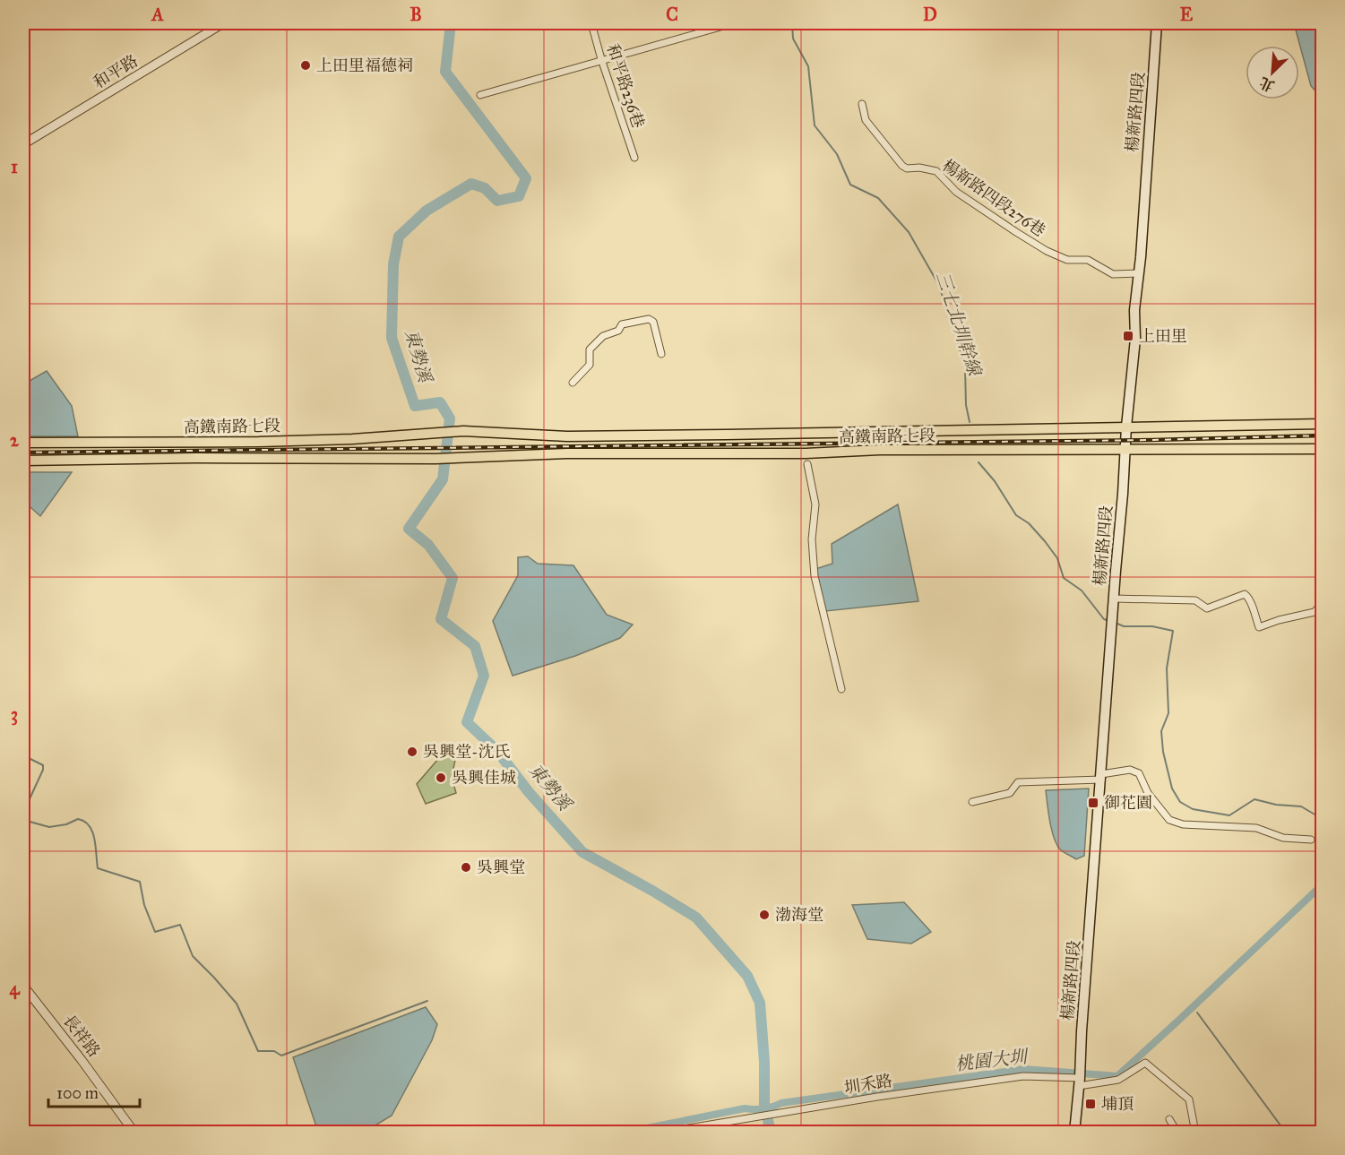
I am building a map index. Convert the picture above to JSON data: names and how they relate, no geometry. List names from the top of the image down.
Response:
{
  "streets": {
    "main road": ["楊新路四段", "高鐵南路七段"],
    "street": [
      "和平路",
      "和平路236巷",
      "楊新路四段276巷",
      "長祥路",
      "圳禾路"
    ]
  },
  "crossings": [
    ["楊新路四段", "楊新路四段276巷"],
    ["楊新路四段", "高鐵南路七段"],
    ["楊新路四段", "圳禾路"]
  ],
  "water": ["三七北圳幹線", "東勢溪", "桃園大圳"],
  "places": {
    "other": [
      "上田里福德祠",
      "吳興堂-沈氏",
      "吳興佳城",
      "吳興堂",
      "渤海堂"
    ],
    "transit": ["上田里", "御花園", "埔頂"]
  },
  "scale_bar": "100 m",
  "north": "bottom left",
  "grid": {
    "columns": [
      "A",
      "B",
      "C",
      "D",
      "E"
    ],
    "rows": [
      "1",
      "2",
      "3",
      "4"
    ]
  }
}
